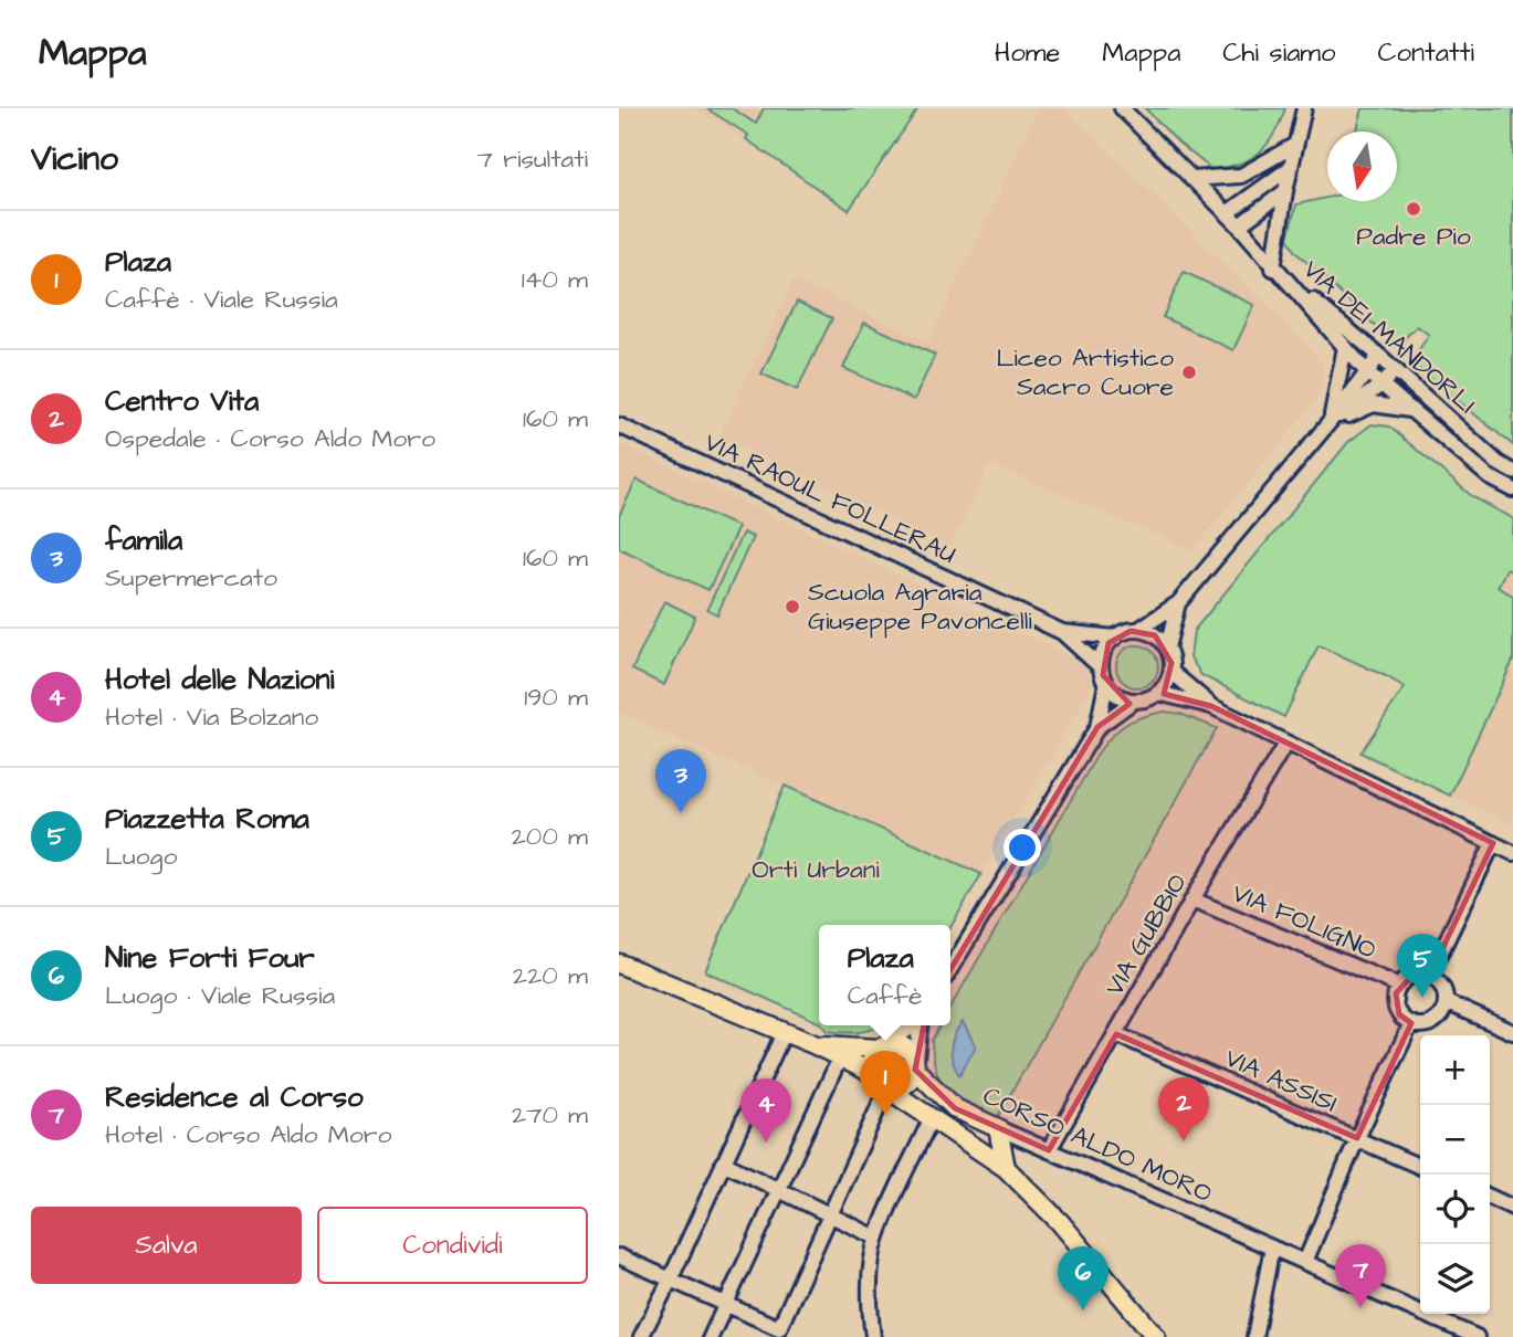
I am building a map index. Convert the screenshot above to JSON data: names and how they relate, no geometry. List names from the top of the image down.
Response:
{
  "streets": {
    "main road": ["CORSO ALDO MORO"],
    "street": [
      "VIA DEI MANDORLI",
      "VIA RAOUL FOLLERAU",
      "VIA FOLIGNO",
      "VIA GUBBIO",
      "VIA ASSISI"
    ]
  },
  "crossings": [
    ["VIA FOLIGNO", "VIA GUBBIO"],
    ["VIA GUBBIO", "VIA ASSISI"],
    ["VIA GUBBIO", "CORSO ALDO MORO"]
  ],
  "parks": ["Orti Urbani"],
  "places": ["Padre Pio", "Liceo Artistico Sacro Cuore", "Scuola Agraria Giuseppe Pavoncelli"],
  "north": "bottom",
  "page": {
    "header": "Mappa",
    "nav": [
      "Home",
      "Mappa",
      "Chi siamo",
      "Contatti"
    ],
    "heading": ["Vicino", "7 risultati"],
    "list": [
      {
        "mark": "1",
        "name": "Plaza",
        "note": "Caffè · Viale Russia",
        "value": "140 m"
      },
      {
        "mark": "2",
        "name": "Centro Vita",
        "note": "Ospedale · Corso Aldo Moro",
        "value": "160 m"
      },
      {
        "mark": "3",
        "name": "famila",
        "note": "Supermercato",
        "value": "160 m"
      },
      {
        "mark": "4",
        "name": "Hotel delle Nazioni",
        "note": "Hotel · Via Bolzano",
        "value": "190 m"
      },
      {
        "mark": "5",
        "name": "Piazzetta Roma",
        "note": "Luogo",
        "value": "200 m"
      },
      {
        "mark": "6",
        "name": "Nine Forti Four",
        "note": "Luogo · Viale Russia",
        "value": "220 m"
      },
      {
        "mark": "7",
        "name": "Residence al Corso",
        "note": "Hotel · Corso Aldo Moro",
        "value": "270 m"
      }
    ],
    "pins": [
      "3",
      "5",
      "1",
      "2",
      "4",
      "7",
      "6"
    ],
    "popup": ["Plaza", "Caffè"],
    "map_buttons": ["+", "−"],
    "buttons": ["Salva", "Condividi"]
  }
}
